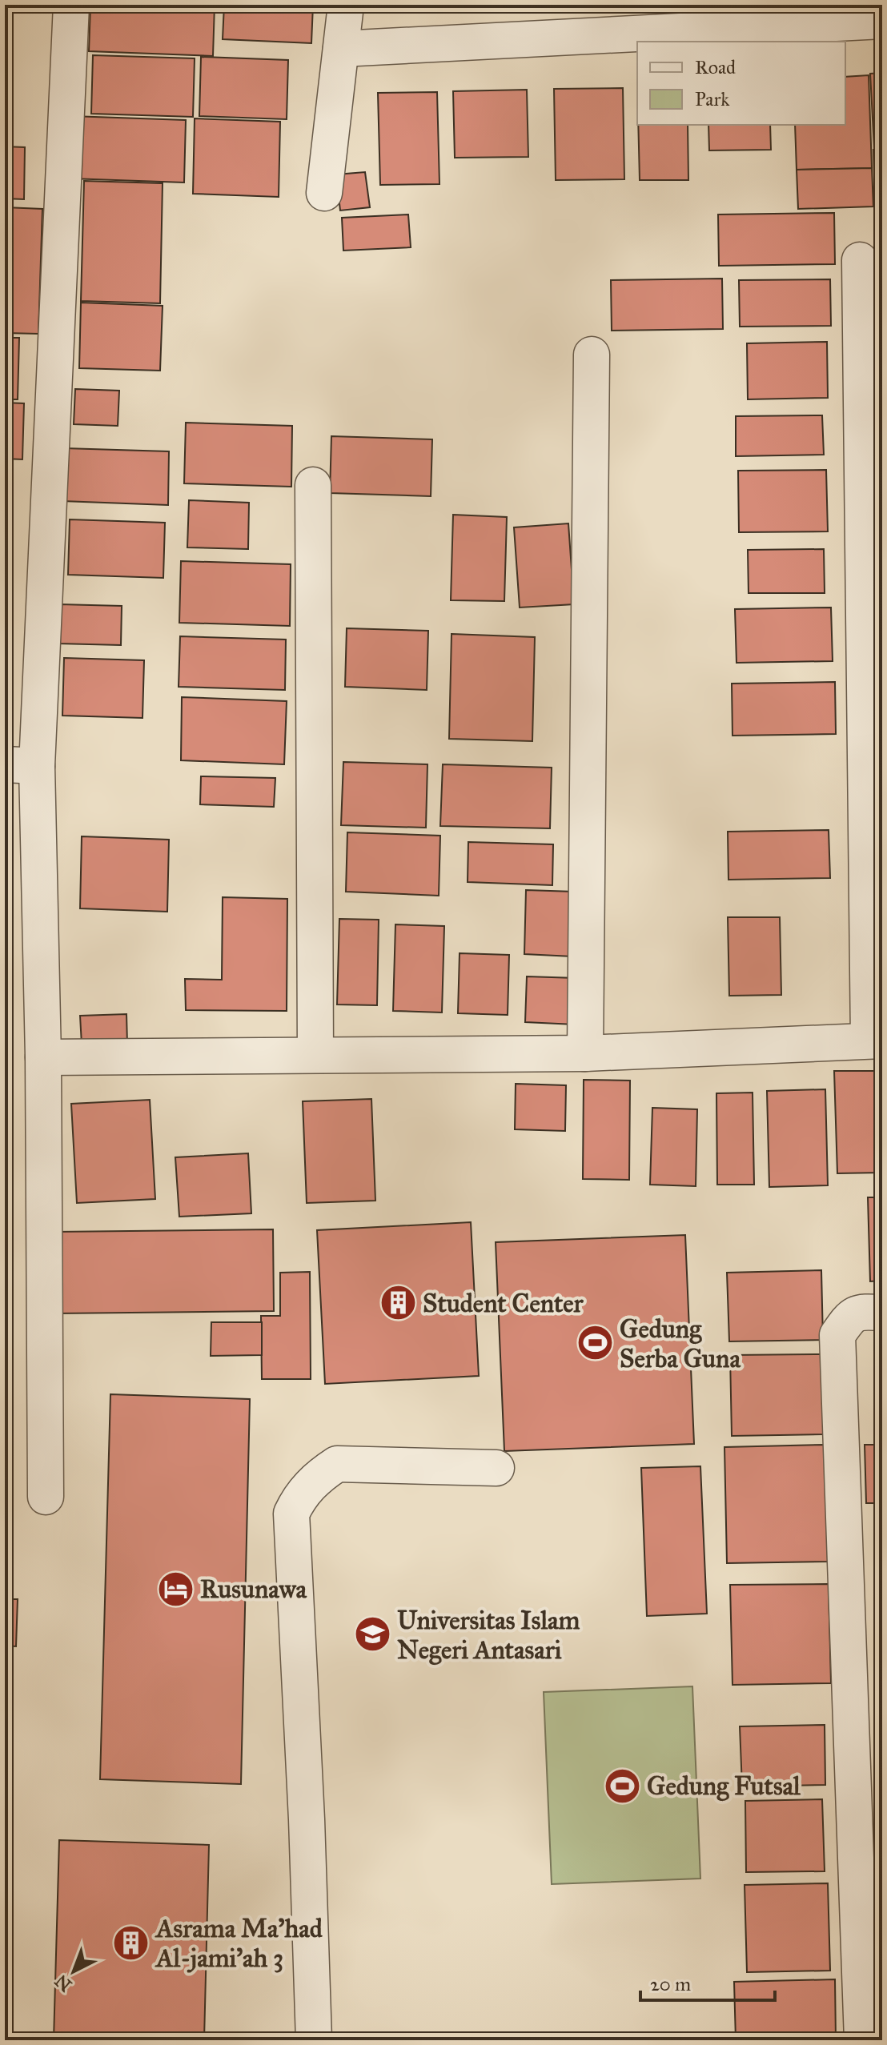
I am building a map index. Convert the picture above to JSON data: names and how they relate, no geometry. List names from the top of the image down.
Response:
{
  "places": {
    "building": ["Student Center", "Asrama Ma'had Al-jami'ah 3"],
    "sports": ["Gedung Serba Guna", "Gedung Futsal"],
    "hotel": ["Rusunawa"],
    "school or university": ["Universitas Islam Negeri Antasari"]
  },
  "legend": ["Road", "Park"],
  "scale_bar": "20 m",
  "north": "bottom left"
}
